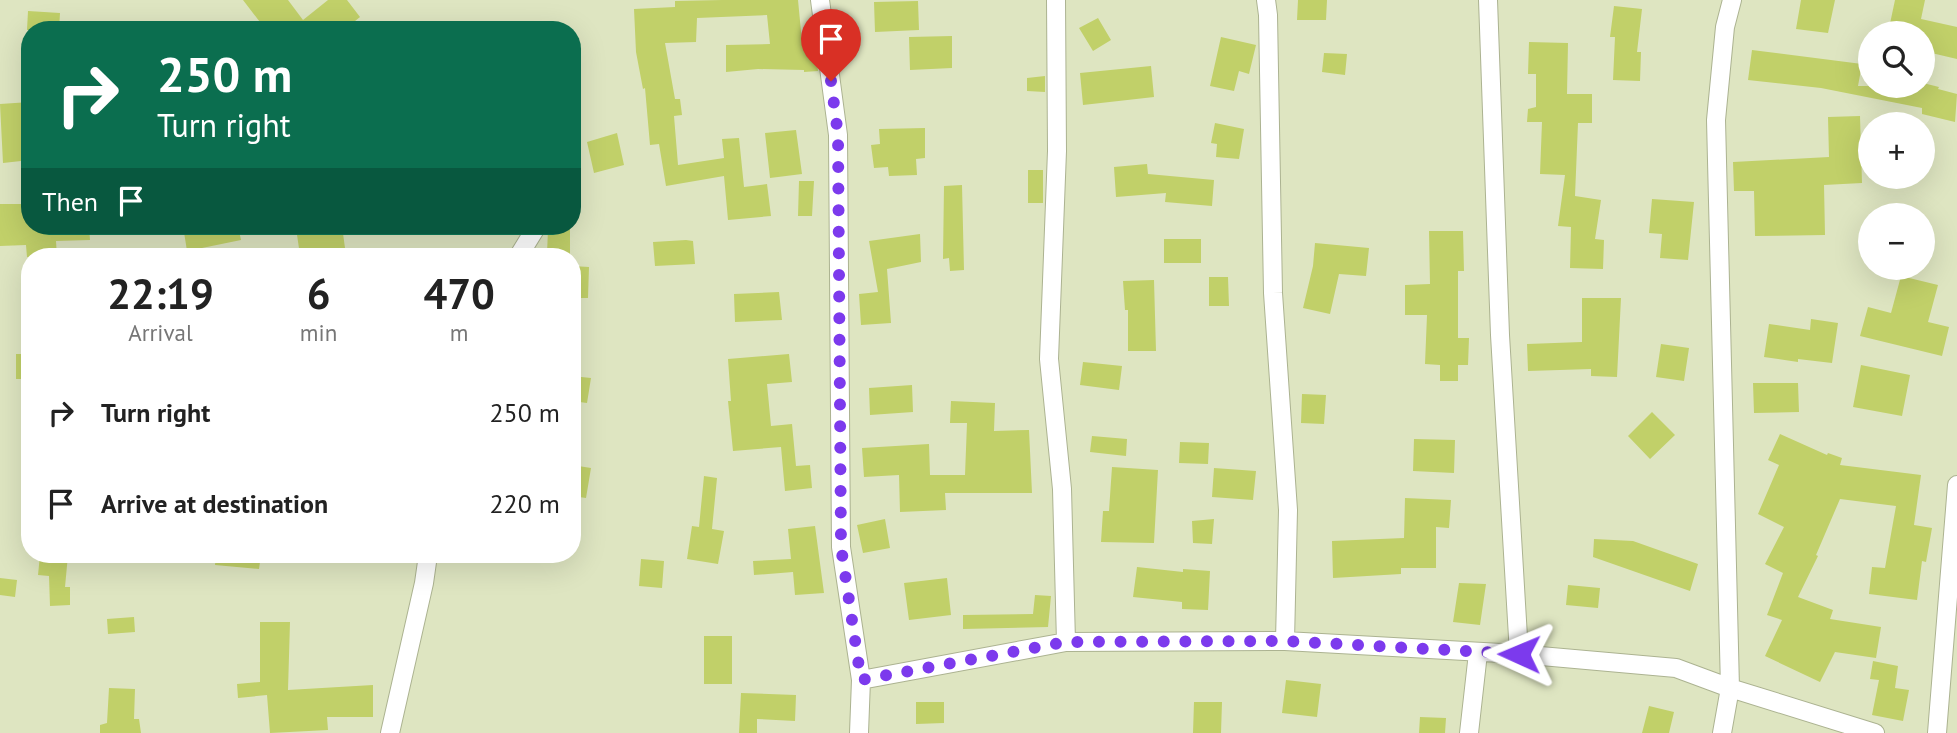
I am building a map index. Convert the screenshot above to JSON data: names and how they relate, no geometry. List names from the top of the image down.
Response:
{
  "page": {
    "map_buttons": ["+", "−"],
    "turn": ["250 m", "Turn right"],
    "then": "Then",
    "eta": [
      "22:19",
      "Arrival",
      "6",
      "min",
      "470",
      "m"
    ],
    "list": [
      {
        "name": "Turn right",
        "value": "250 m"
      },
      {
        "name": "Arrive at destination",
        "value": "220 m"
      }
    ]
  }
}
